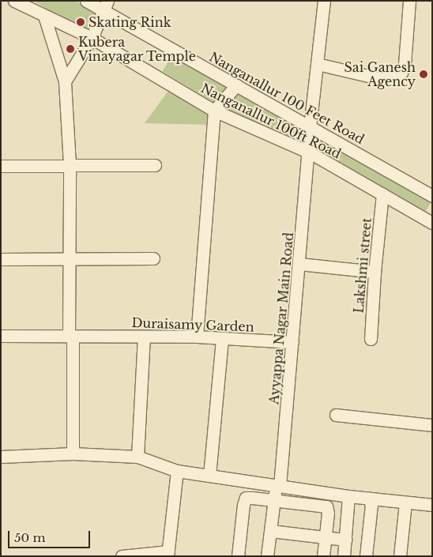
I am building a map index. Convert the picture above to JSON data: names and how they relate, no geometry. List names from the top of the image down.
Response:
{
  "streets": {
    "street": [
      "Nanganallur 100 Feet Road",
      "Nanganallur 100ft Road",
      "Lakshmi street",
      "Ayyappa Nagar Main Road",
      "Duraisamy Garden"
    ]
  },
  "crossings": [
    ["Nanganallur 100 Feet Road", "Ayyappa Nagar Main Road"],
    ["Nanganallur 100ft Road", "Lakshmi street"],
    ["Nanganallur 100ft Road", "Ayyappa Nagar Main Road"],
    ["Ayyappa Nagar Main Road", "Duraisamy Garden"]
  ],
  "places": ["Skating Rink", "Kubera Vinayagar Temple", "Sai Ganesh Agency"],
  "scale_bar": "50 m"
}
